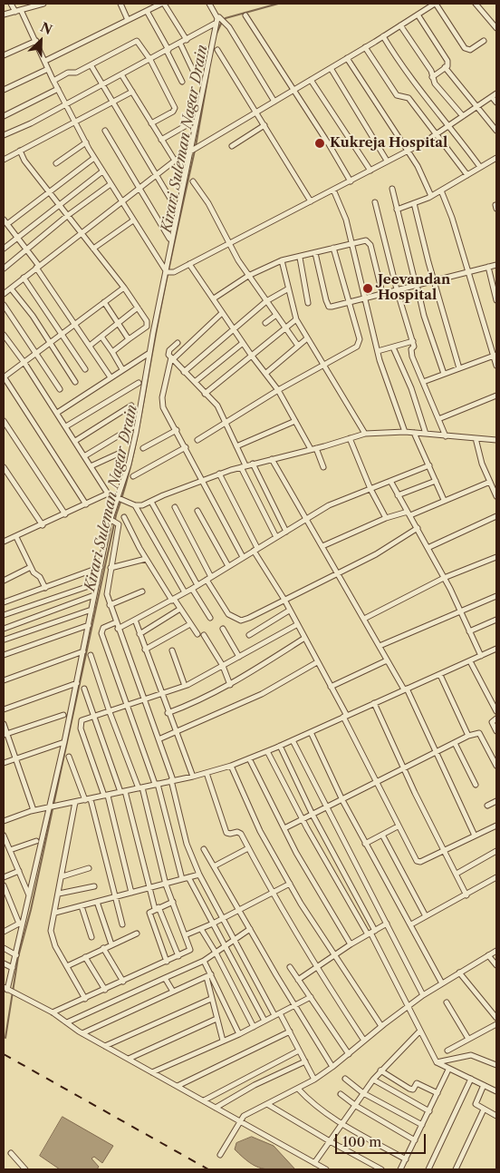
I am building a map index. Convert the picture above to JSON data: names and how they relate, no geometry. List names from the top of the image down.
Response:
{
  "water": ["Kirari Suleman Nagar Drain"],
  "places": ["Kukreja Hospital", "Jeevandan Hospital"],
  "scale_bar": "100 m",
  "north": "top right"
}
